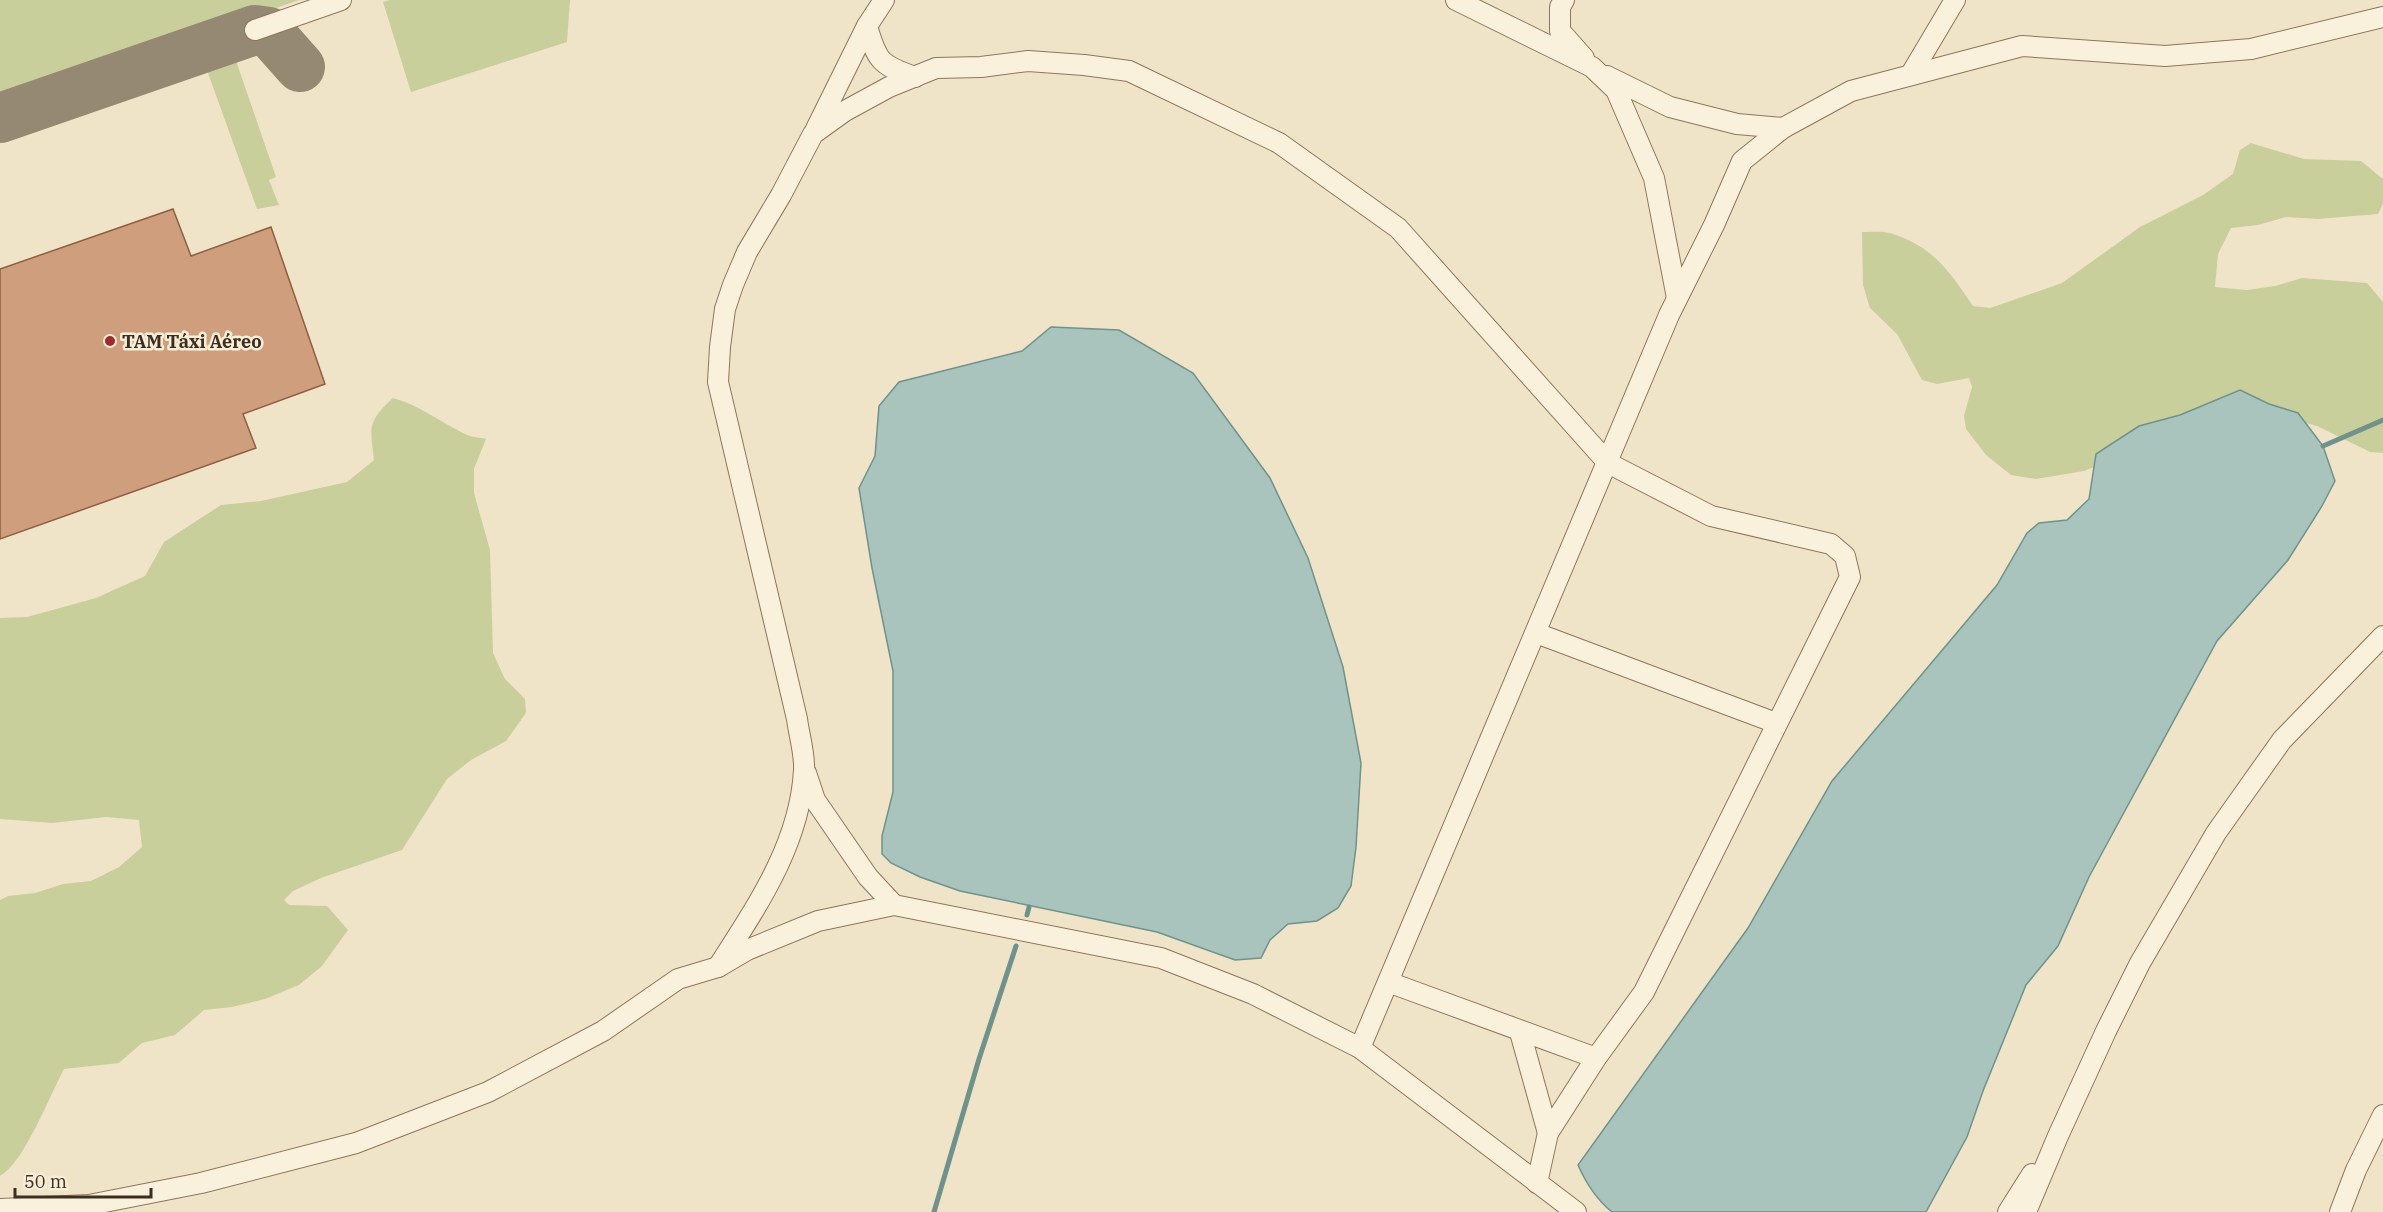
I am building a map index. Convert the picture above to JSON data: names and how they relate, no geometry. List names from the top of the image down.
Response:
{
  "places": ["TAM Táxi Aéreo"],
  "scale_bar": "50 m"
}
